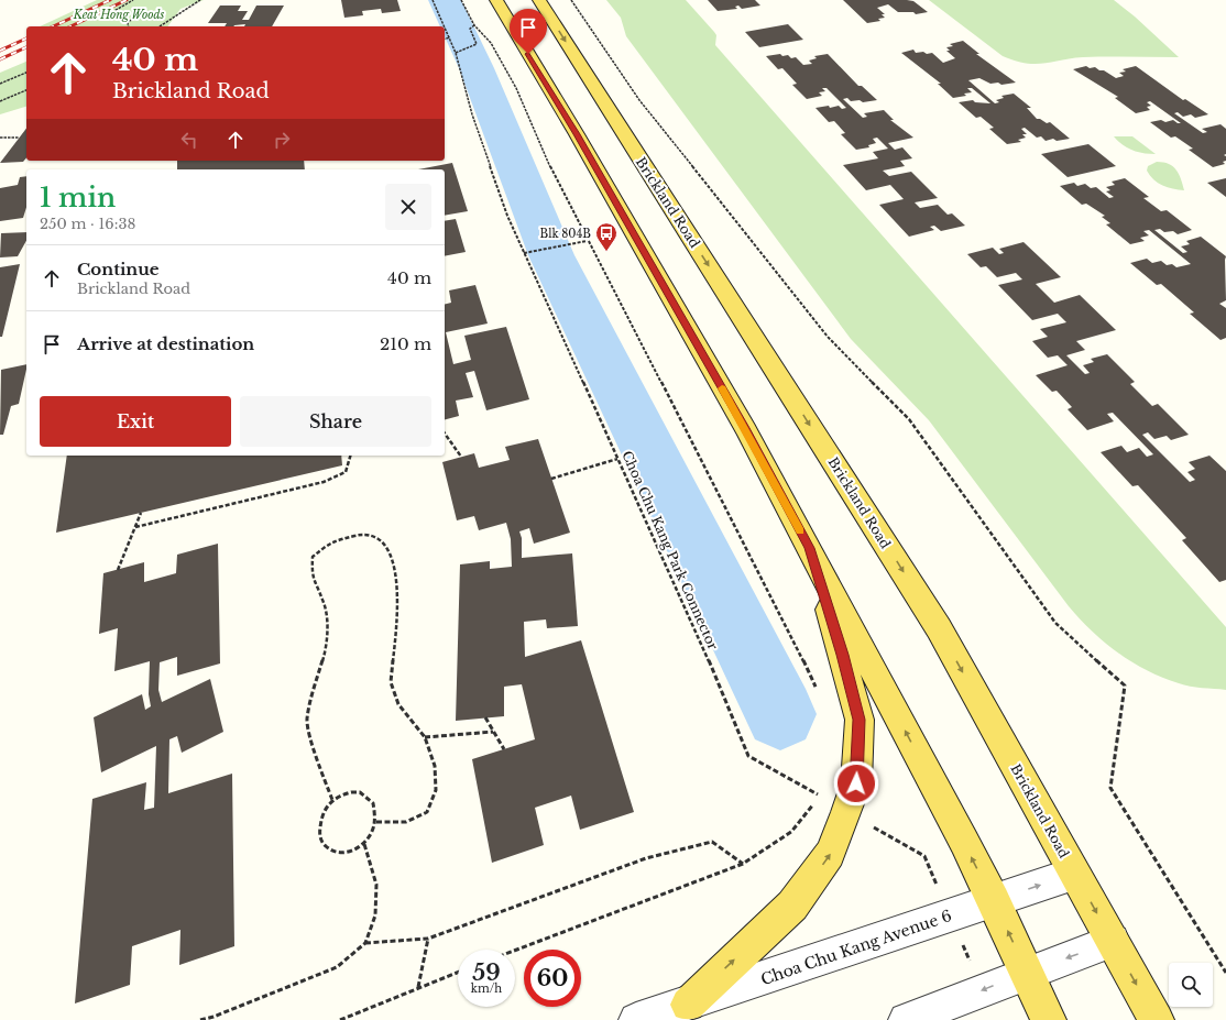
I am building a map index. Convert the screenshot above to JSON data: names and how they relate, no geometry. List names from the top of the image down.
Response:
{
  "streets": {
    "main road": ["Brickland Road"],
    "street": ["Choa Chu Kang Avenue 6"],
    "path": ["Choa Chu Kang Park Connector"]
  },
  "crossings": [
    ["Brickland Road", "Choa Chu Kang Avenue 6"]
  ],
  "parks": ["Keat Hong Woods"],
  "places": {
    "bus stop": ["Blk 804B"]
  },
  "page": {
    "turn": ["40 m", "Brickland Road"],
    "heading": ["1 min", "250 m · 16:38"],
    "list": [
      {
        "name": "Continue",
        "note": "Brickland Road",
        "value": "40 m"
      },
      {
        "name": "Arrive at destination",
        "value": "210 m"
      }
    ],
    "buttons": ["Exit", "Share"],
    "speed": "59 km/h",
    "limit": "60"
  }
}
